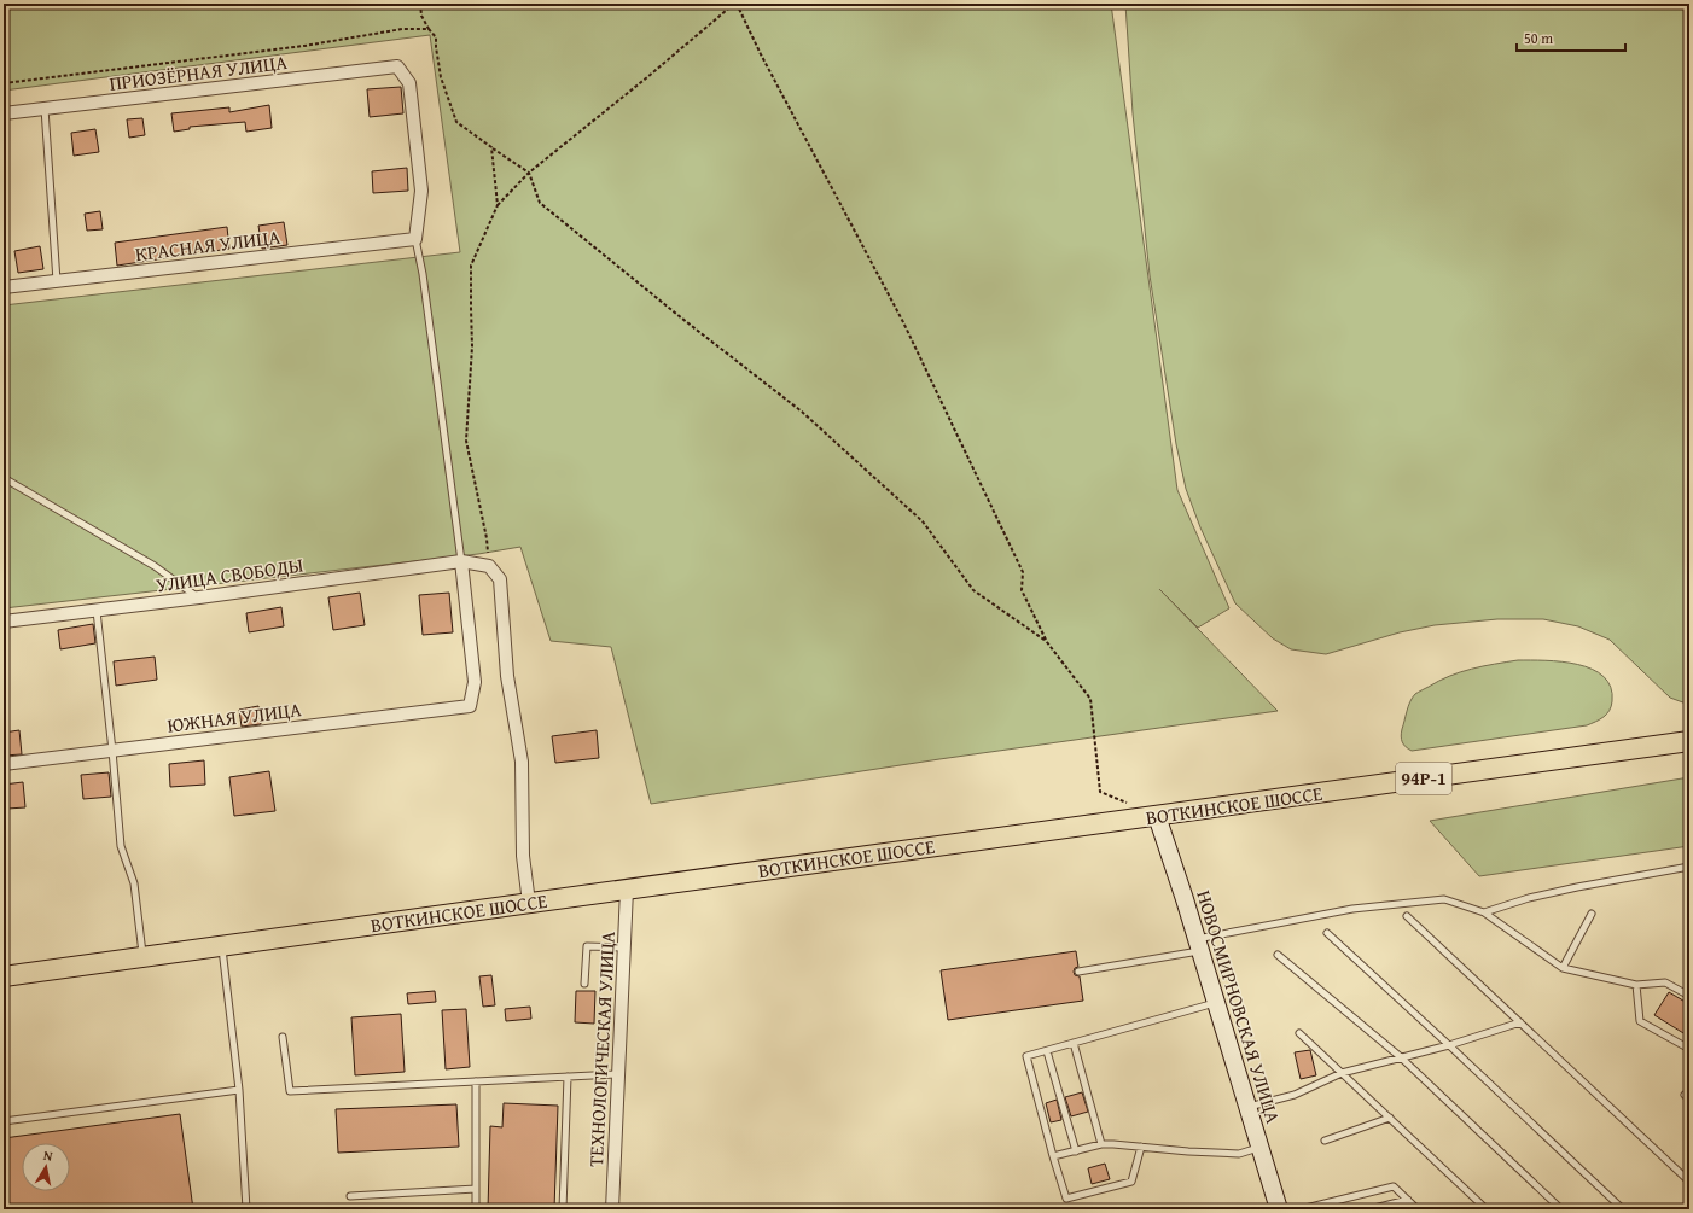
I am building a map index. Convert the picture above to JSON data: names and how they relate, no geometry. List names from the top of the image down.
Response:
{
  "streets": {
    "main road": ["94Р-1", "ВОТКИНСКОЕ ШОССЕ"],
    "street": [
      "ПРИОЗЁРНАЯ УЛИЦА",
      "КРАСНАЯ УЛИЦА",
      "УЛИЦА СВОБОДЫ",
      "ЮЖНАЯ УЛИЦА",
      "НОВОСМИРНОВСКАЯ УЛИЦА",
      "ТЕХНОЛОГИЧЕСКАЯ УЛИЦА"
    ]
  },
  "crossings": [
    ["ПРИОЗЁРНАЯ УЛИЦА", "КРАСНАЯ УЛИЦА"],
    ["УЛИЦА СВОБОДЫ", "ЮЖНАЯ УЛИЦА"],
    ["ВОТКИНСКОЕ ШОССЕ", "НОВОСМИРНОВСКАЯ УЛИЦА"],
    ["ВОТКИНСКОЕ ШОССЕ", "ТЕХНОЛОГИЧЕСКАЯ УЛИЦА"]
  ],
  "scale_bar": "50 m",
  "north": "top"
}
